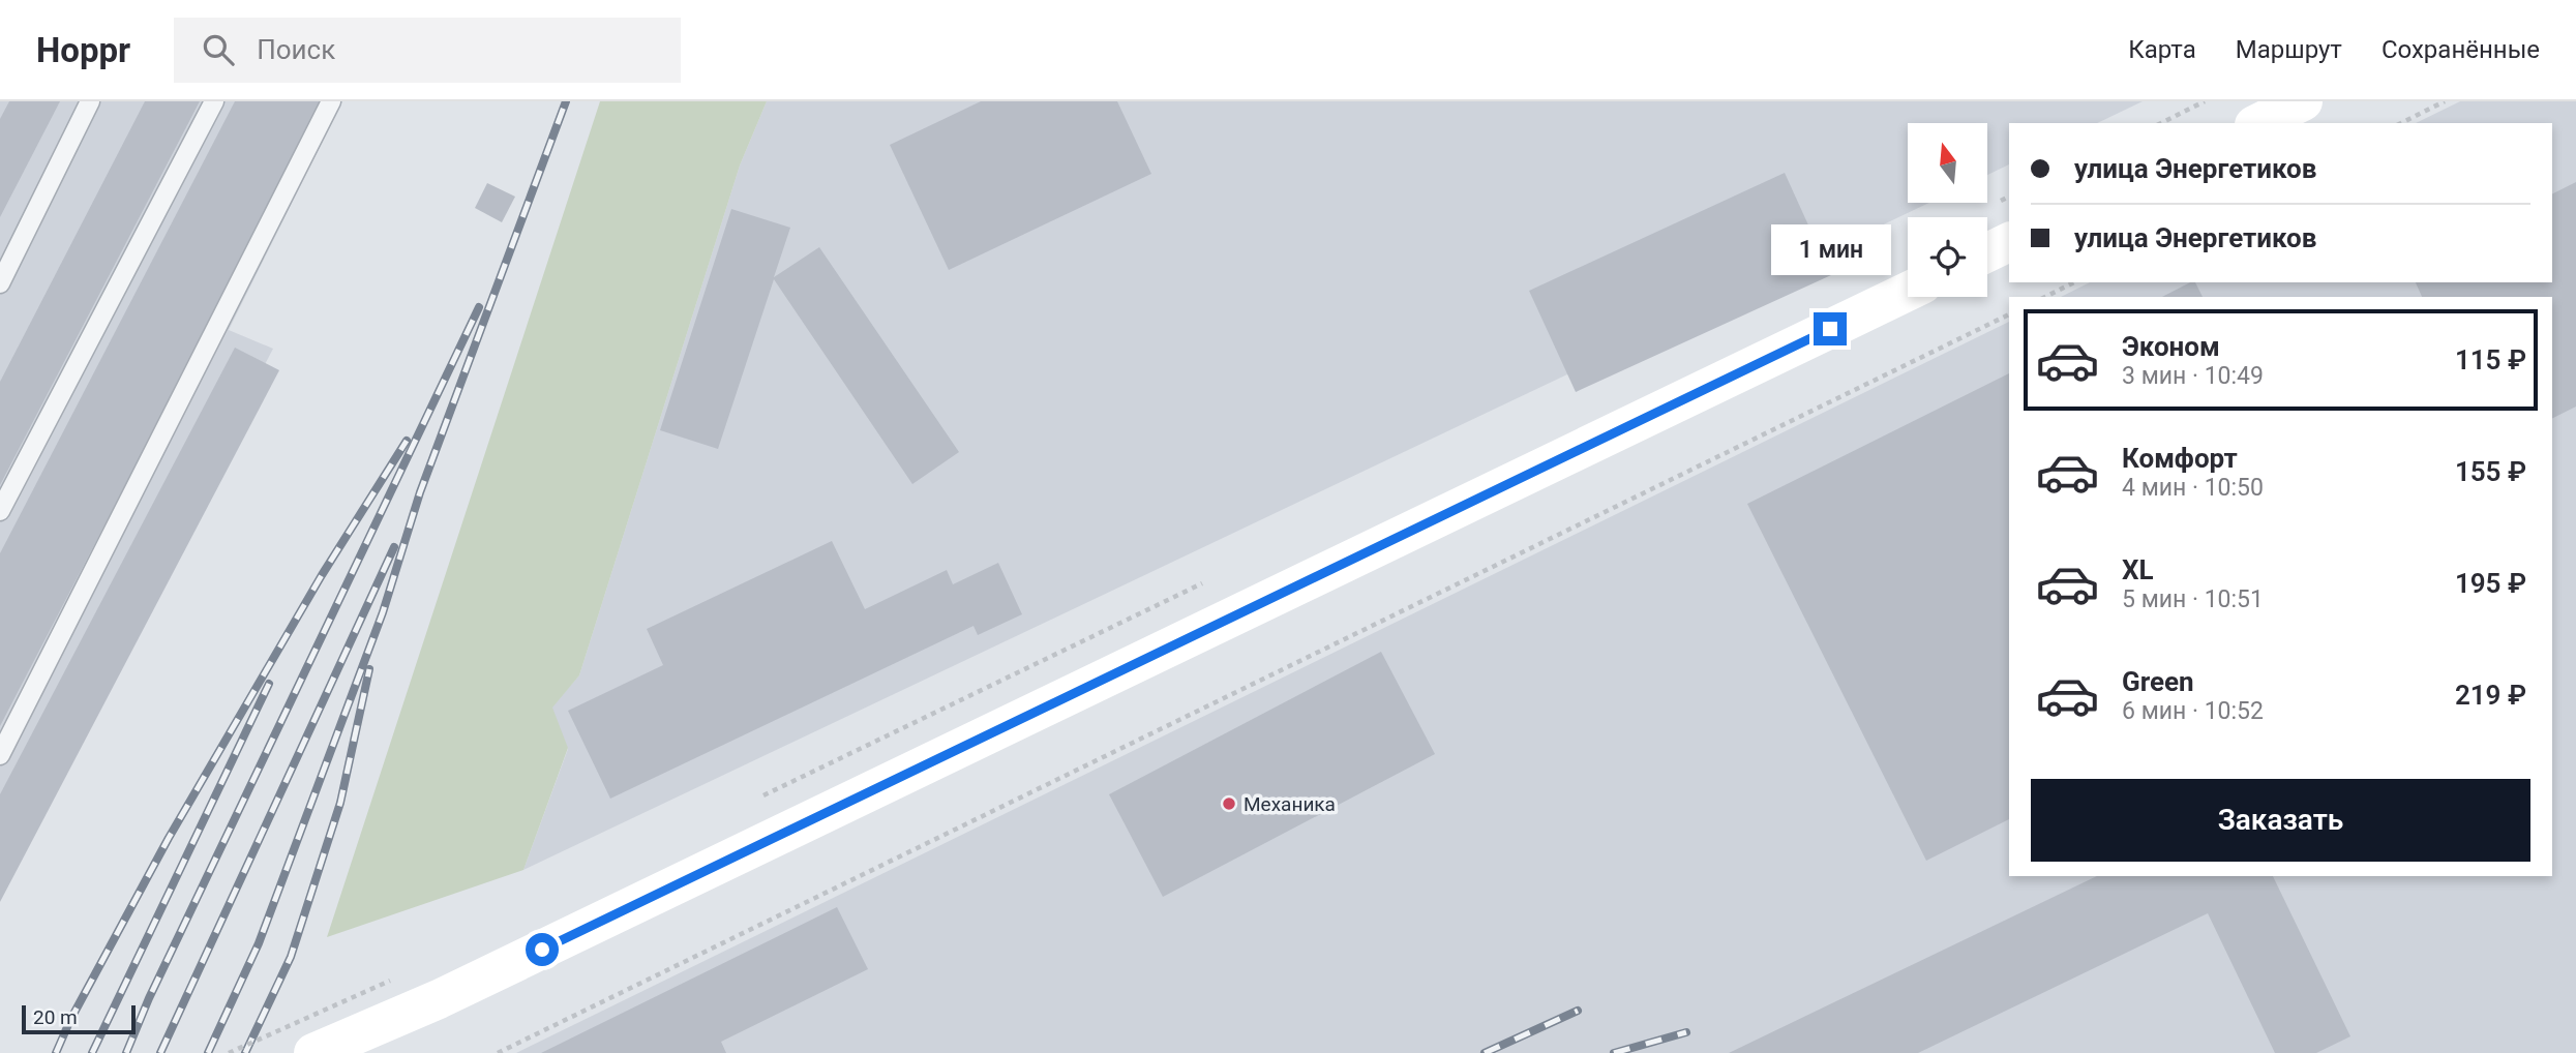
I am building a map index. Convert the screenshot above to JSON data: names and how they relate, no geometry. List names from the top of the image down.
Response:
{
  "places": ["Механика"],
  "scale_bar": "20 m",
  "north": "top",
  "page": {
    "header": "Hoppr",
    "search": "Поиск",
    "nav": ["Карта", "Маршрут", "Сохранённые"],
    "banner": ["улица Энергетиков", "улица Энергетиков"],
    "bubble": "1 мин",
    "list": [
      {
        "name": "Эконом",
        "note": "3 мин · 10:49",
        "value": "115 ₽"
      },
      {
        "name": "Комфорт",
        "note": "4 мин · 10:50",
        "value": "155 ₽"
      },
      {
        "name": "XL",
        "note": "5 мин · 10:51",
        "value": "195 ₽"
      },
      {
        "name": "Green",
        "note": "6 мин · 10:52",
        "value": "219 ₽"
      }
    ],
    "buttons": "Заказать",
    "scale": "20 m"
  }
}
